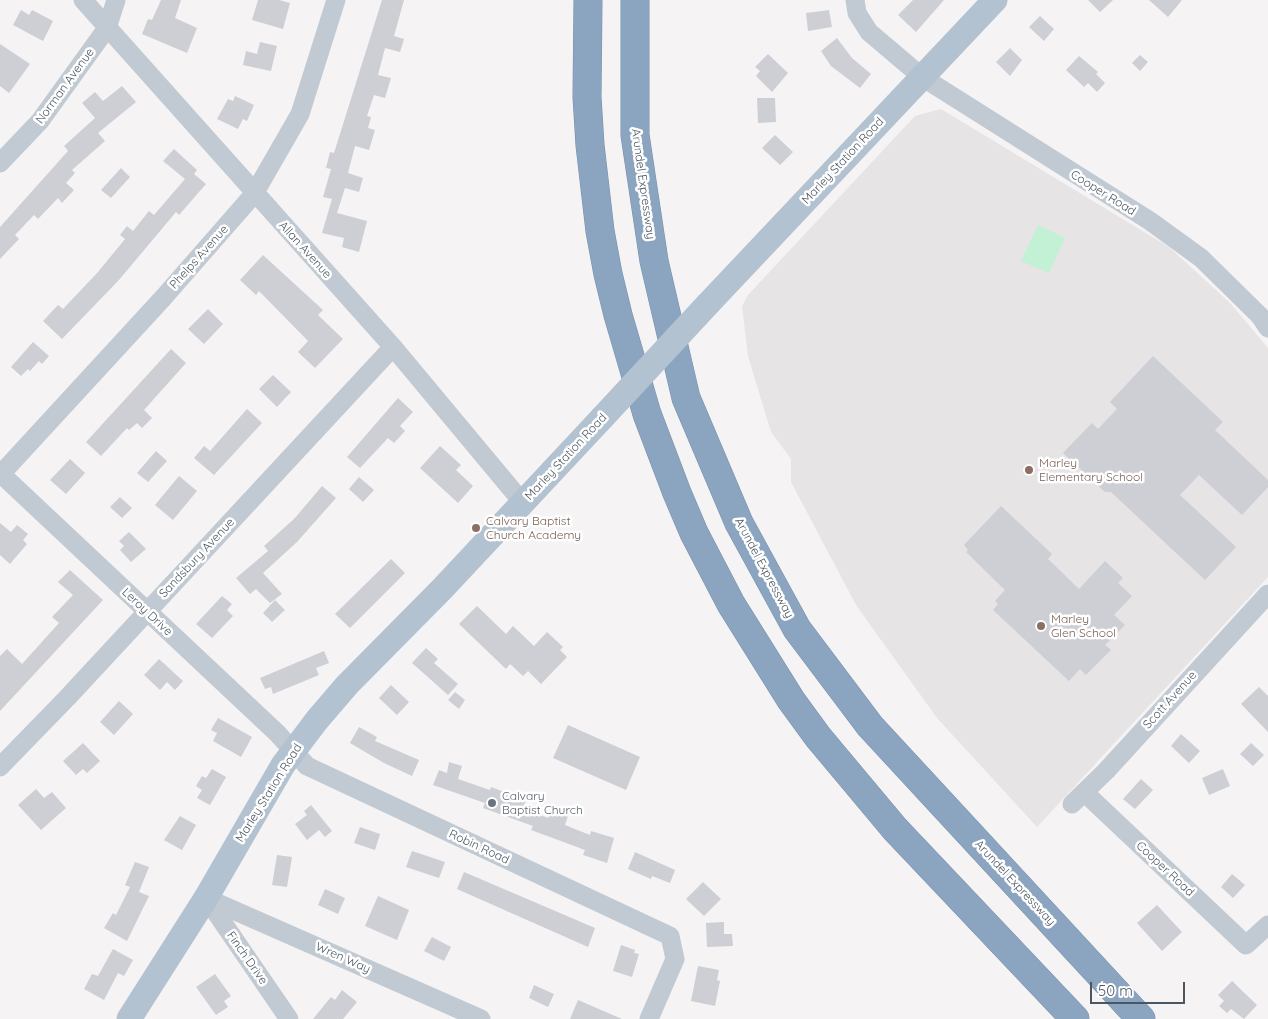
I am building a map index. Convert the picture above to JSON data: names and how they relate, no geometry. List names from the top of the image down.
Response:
{
  "streets": {
    "highway": ["Arundel Expressway"],
    "main road": ["Marley Station Road"],
    "street": [
      "Norman Avenue",
      "Cooper Road",
      "Allan Avenue",
      "Phelps Avenue",
      "Sandsbury Avenue",
      "Leroy Drive",
      "Scott Avenue",
      "Robin Road",
      "Finch Drive",
      "Wren Way"
    ]
  },
  "crossings": [
    ["Norman Avenue", "Allan Avenue"],
    ["Marley Station Road", "Cooper Road"],
    ["Marley Station Road", "Allan Avenue"],
    ["Marley Station Road", "Leroy Drive"],
    ["Marley Station Road", "Robin Road"],
    ["Marley Station Road", "Finch Drive"],
    ["Marley Station Road", "Wren Way"],
    ["Cooper Road", "Scott Avenue"],
    ["Allan Avenue", "Phelps Avenue"],
    ["Allan Avenue", "Sandsbury Avenue"],
    ["Phelps Avenue", "Leroy Drive"],
    ["Sandsbury Avenue", "Leroy Drive"],
    ["Leroy Drive", "Robin Road"],
    ["Finch Drive", "Wren Way"]
  ],
  "places": [
    "Marley Elementary School",
    "Calvary Baptist Church Academy",
    "Marley Glen School",
    "Calvary Baptist Church"
  ],
  "scale_bar": "50 m"
}
